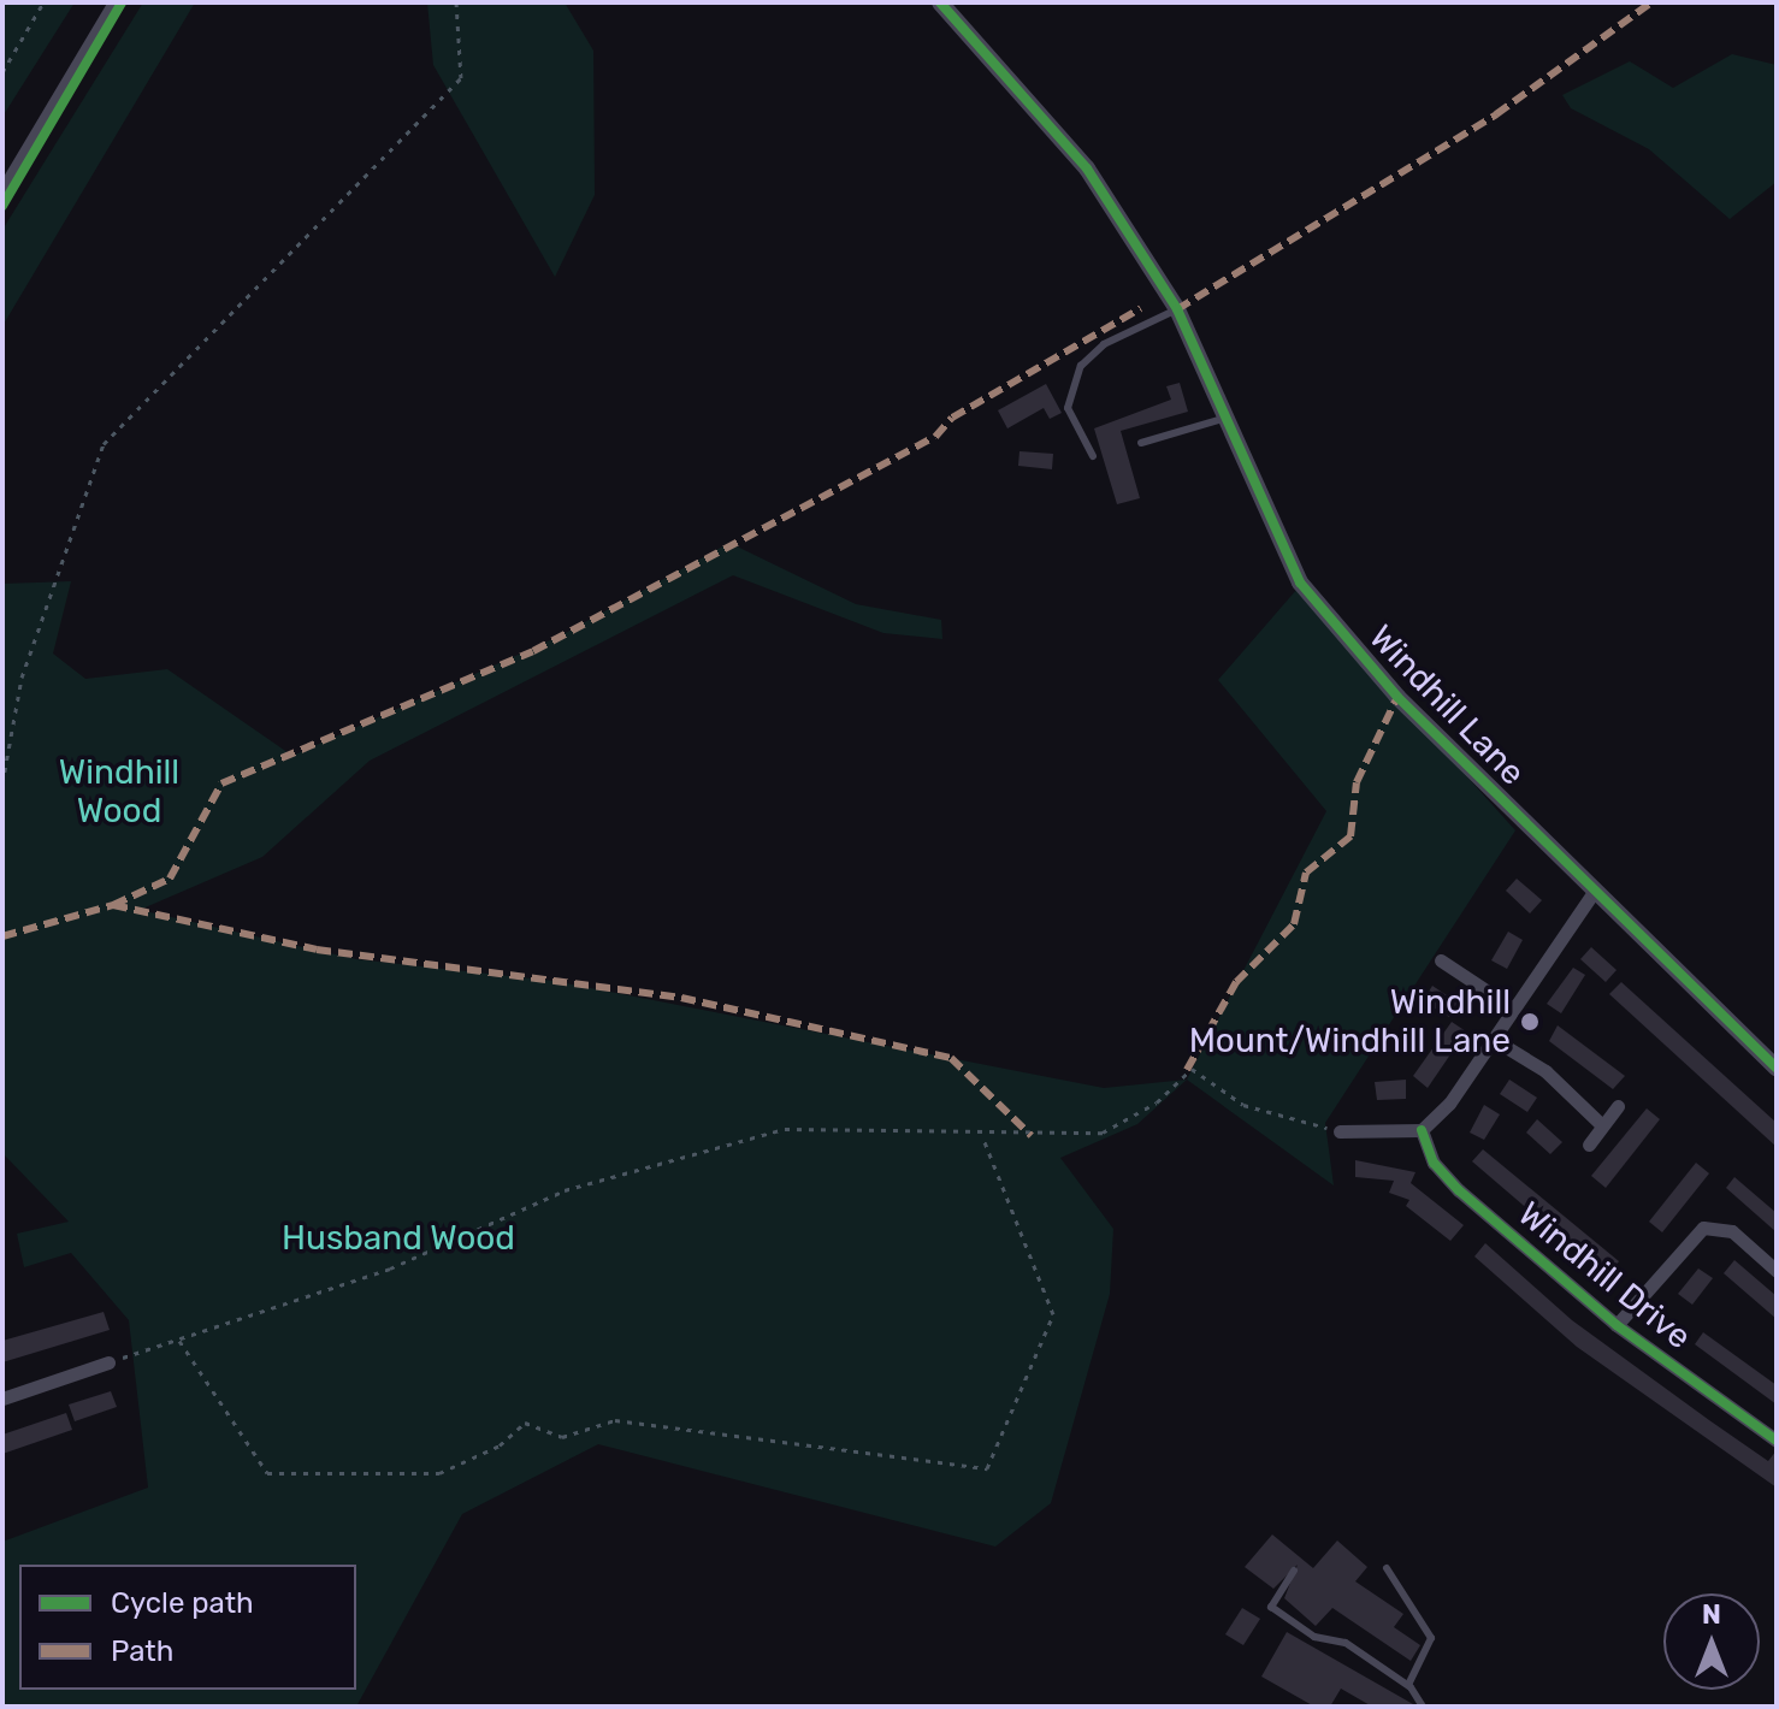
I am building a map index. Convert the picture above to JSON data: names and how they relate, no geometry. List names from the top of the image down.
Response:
{
  "streets": {
    "street": ["Windhill Lane", "Windhill Drive"]
  },
  "parks": ["Windhill Wood", "Husband Wood"],
  "places": ["Windhill Mount/Windhill Lane"],
  "legend": ["Cycle path", "Path"],
  "north": "top"
}
